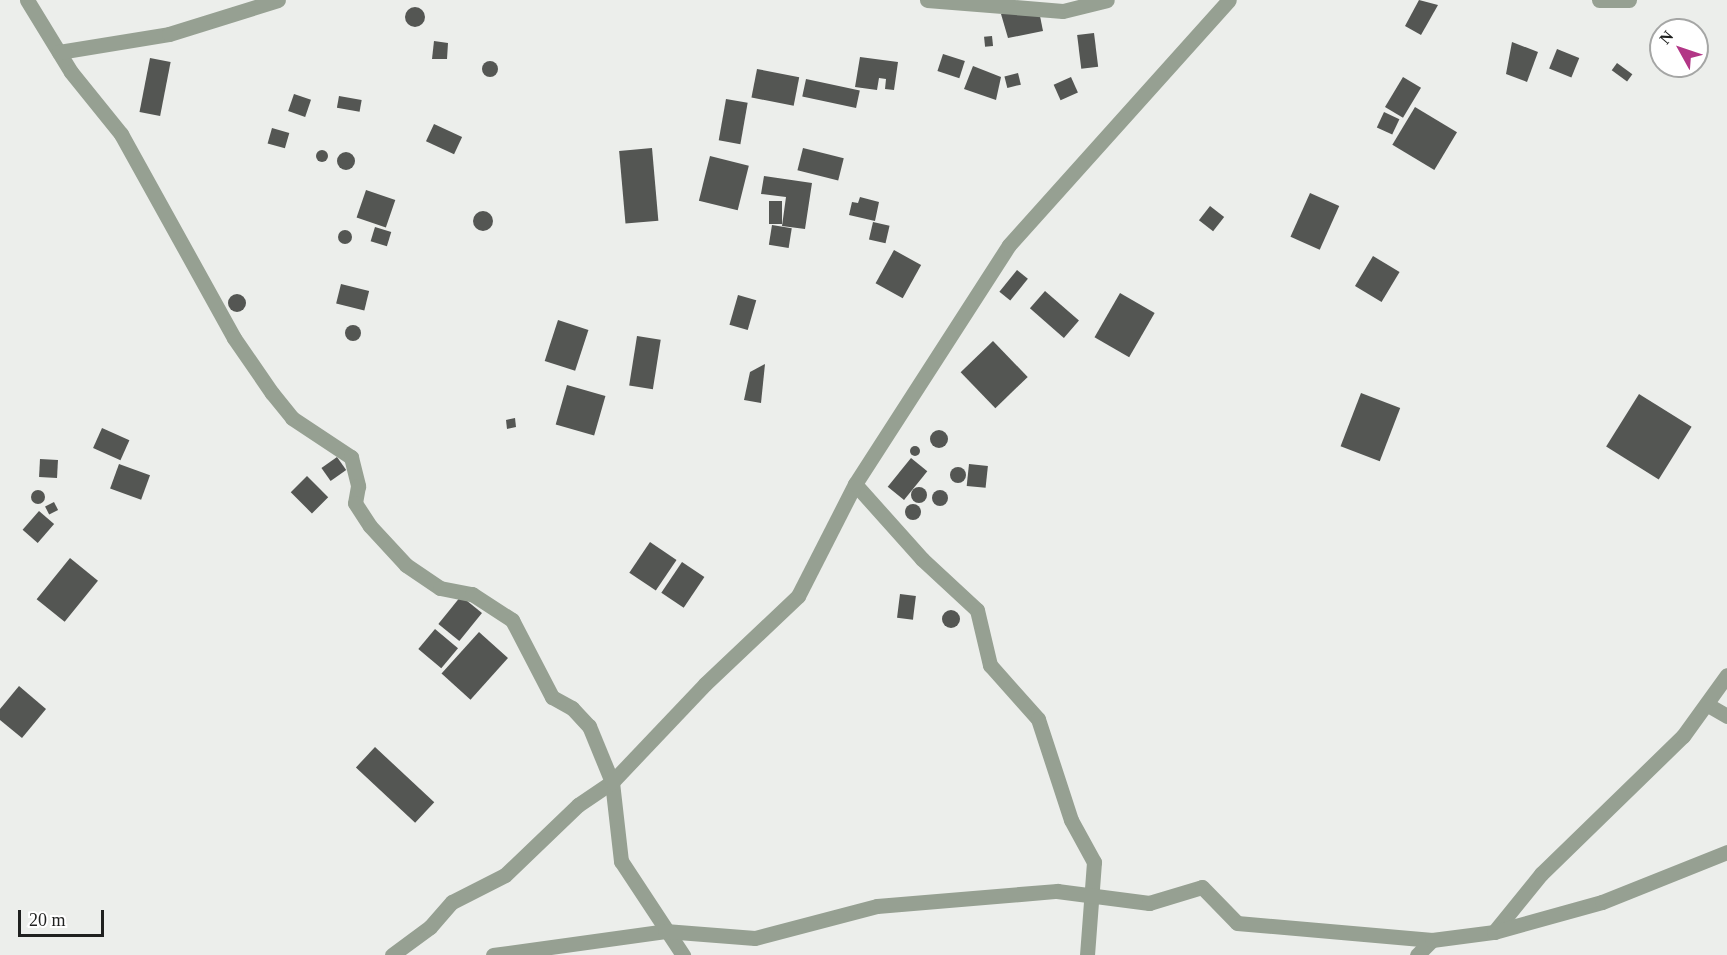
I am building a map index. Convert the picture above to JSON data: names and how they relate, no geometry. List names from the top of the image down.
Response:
{
  "scale_bar": "20 m",
  "north": "top left"
}
